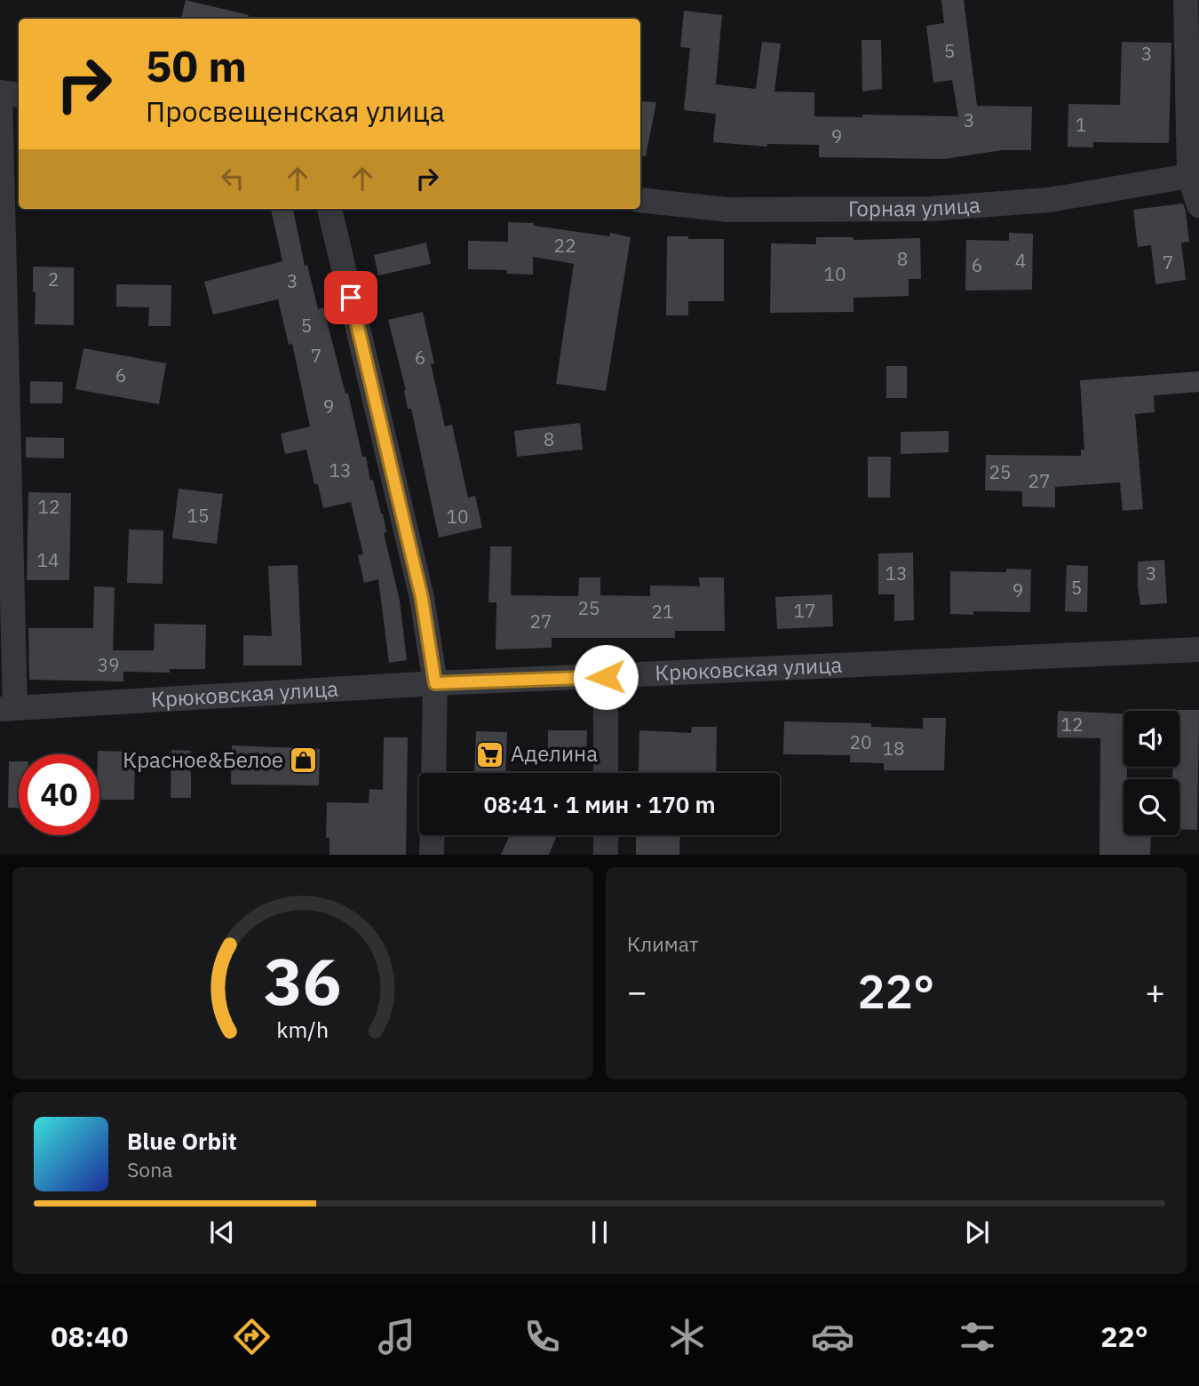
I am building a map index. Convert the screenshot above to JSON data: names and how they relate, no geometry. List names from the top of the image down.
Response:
{
  "streets": {
    "street": ["Горная улица", "Крюковская улица"]
  },
  "places": {
    "supermarket": ["Аделина"],
    "shop": ["Красное&Белое"]
  },
  "house_numbers": [
    "5",
    "3",
    "3",
    "1",
    "9",
    "22",
    "8",
    "4",
    "7",
    "6",
    "10",
    "2",
    "3",
    "5",
    "7",
    "6",
    "6",
    "9",
    "8",
    "13",
    "25",
    "27",
    "12",
    "15",
    "10",
    "14",
    "13",
    "3",
    "5",
    "9",
    "25",
    "17",
    "21",
    "27",
    "39",
    "12",
    "20",
    "18"
  ],
  "page": {
    "turn": ["50 m", "Просвещенская улица"],
    "limit": "40",
    "trip": "08:41 · 1 мин · 170 m",
    "tile": "Климат",
    "heat": ["−", "22°", "+"],
    "song": ["Blue Orbit", "Sona"],
    "tabs": ["08:40", "22°"],
    "gauge": ["36", "km/h"]
  }
}
